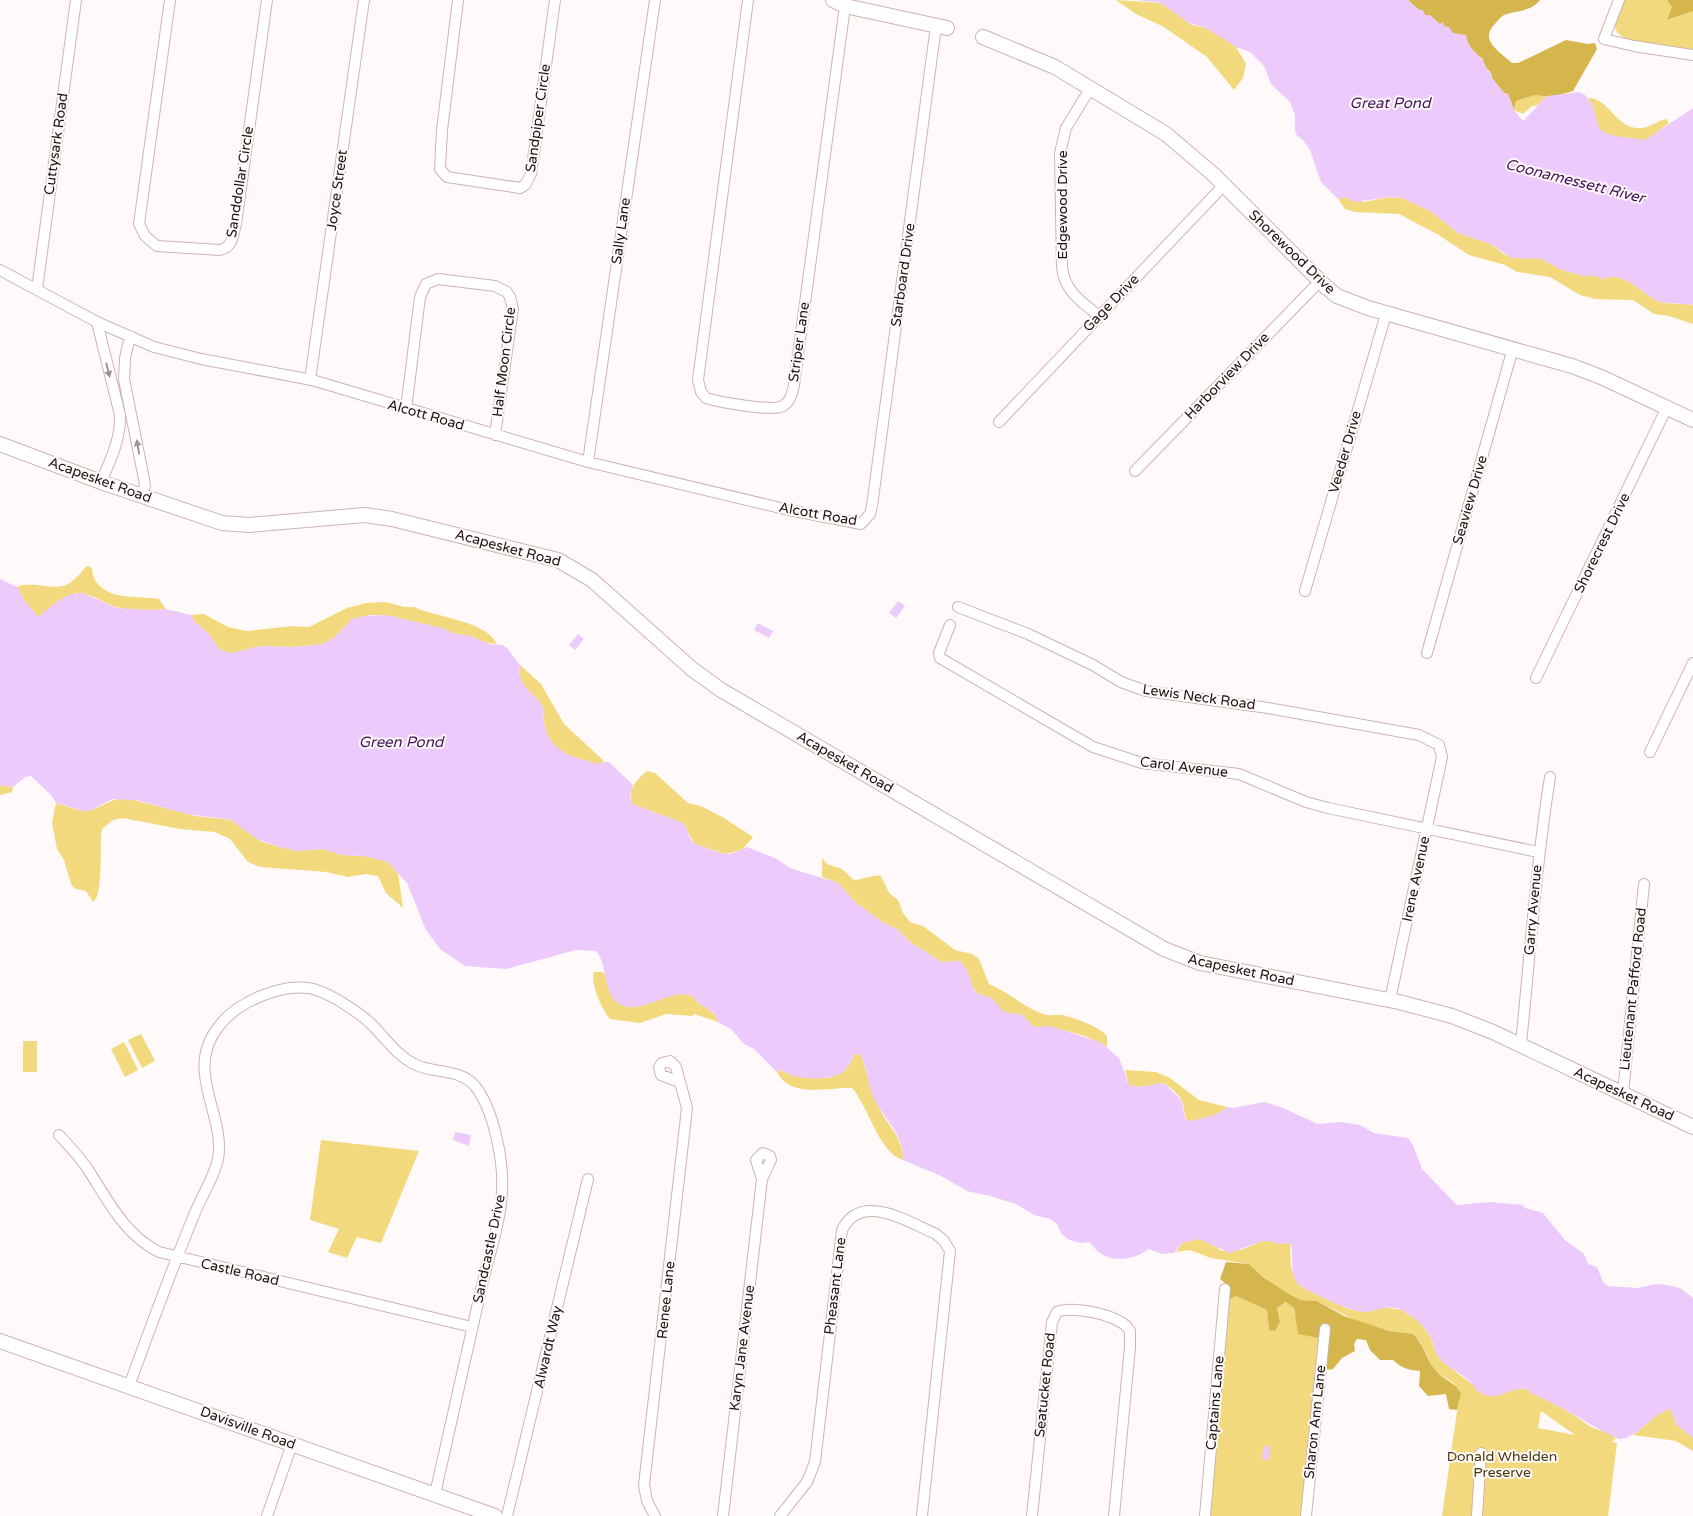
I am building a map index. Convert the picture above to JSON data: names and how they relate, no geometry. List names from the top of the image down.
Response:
{
  "streets": {
    "main road": ["Shorewood Drive", "Acapesket Road", "Davisville Road"],
    "street": [
      "Sandpiper Circle",
      "Cuttysark Road",
      "Sanddollar Circle",
      "Joyce Street",
      "Edgewood Drive",
      "Sally Lane",
      "Starboard Drive",
      "Gage Drive",
      "Striper Lane",
      "Half Moon Circle",
      "Harborview Drive",
      "Alcott Road",
      "Veeder Drive",
      "Seaview Drive",
      "Shorecrest Drive",
      "Lewis Neck Road",
      "Carol Avenue",
      "Irene Avenue",
      "Garry Avenue",
      "Lieutenant Pafford Road",
      "Sandcastle Drive",
      "Castle Road",
      "Pheasant Lane",
      "Renee Lane",
      "Alwardt Way",
      "Karyn Jane Avenue",
      "Seatucket Road",
      "Captains Lane",
      "Sharon Ann Lane"
    ]
  },
  "crossings": [
    ["Cuttysark Road", "Alcott Road"],
    ["Joyce Street", "Alcott Road"],
    ["Edgewood Drive", "Shorewood Drive"],
    ["Edgewood Drive", "Gage Drive"],
    ["Sally Lane", "Alcott Road"],
    ["Shorewood Drive", "Gage Drive"],
    ["Shorewood Drive", "Harborview Drive"],
    ["Shorewood Drive", "Veeder Drive"],
    ["Shorewood Drive", "Seaview Drive"],
    ["Shorewood Drive", "Shorecrest Drive"],
    ["Starboard Drive", "Alcott Road"],
    ["Half Moon Circle", "Alcott Road"],
    ["Acapesket Road", "Irene Avenue"],
    ["Acapesket Road", "Garry Avenue"],
    ["Acapesket Road", "Lieutenant Pafford Road"],
    ["Lewis Neck Road", "Irene Avenue"],
    ["Carol Avenue", "Irene Avenue"],
    ["Carol Avenue", "Garry Avenue"],
    ["Sandcastle Drive", "Castle Road"],
    ["Sandcastle Drive", "Davisville Road"]
  ],
  "water": ["Great Pond", "Coonamessett River", "Green Pond"],
  "parks": ["Donald Whelden Preserve"]
}
